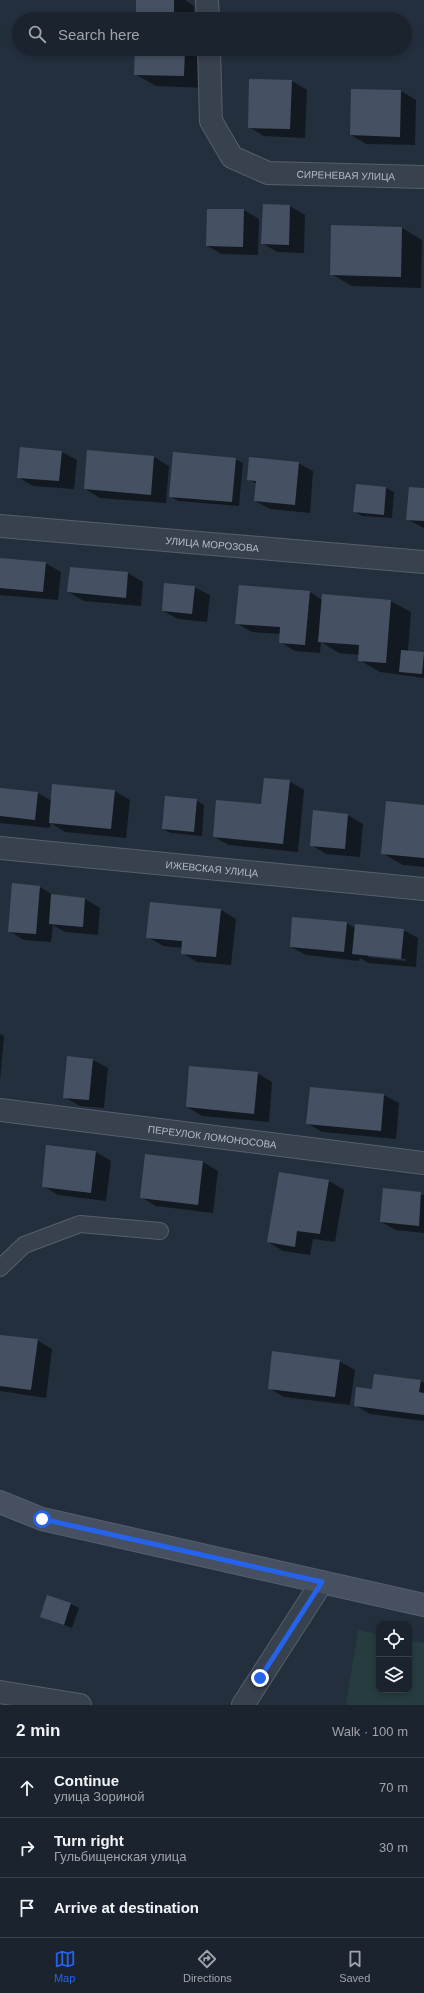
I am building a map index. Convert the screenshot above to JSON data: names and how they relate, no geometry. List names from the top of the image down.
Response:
{
  "streets": {
    "street": [
      "СИРЕНЕВАЯ УЛИЦА",
      "УЛИЦА МОРОЗОВА",
      "ИЖЕВСКАЯ УЛИЦА",
      "ПЕРЕУЛОК ЛОМОНОСОВА"
    ]
  },
  "page": {
    "search": "Search here",
    "heading": ["2 min", "Walk · 100 m"],
    "list": [
      ["Continue", "улица Зориной", "70 m"],
      ["Turn right", "Гульбищенская улица", "30 m"],
      "Arrive at destination"
    ],
    "nav": ["Map", "Directions", "Saved"]
  }
}
